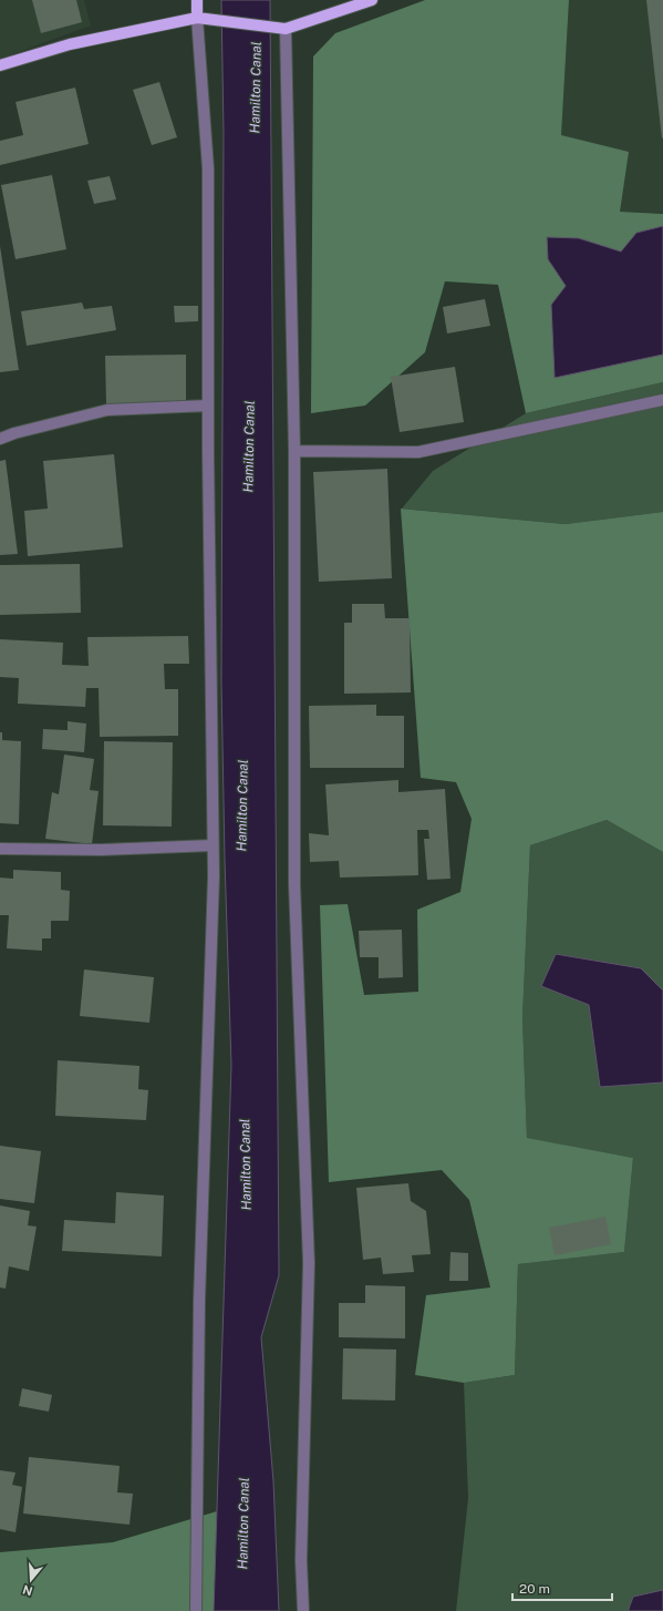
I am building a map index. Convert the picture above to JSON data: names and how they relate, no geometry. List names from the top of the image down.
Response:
{
  "water": ["Hamilton Canal"],
  "scale_bar": "20 m",
  "north": "bottom"
}
